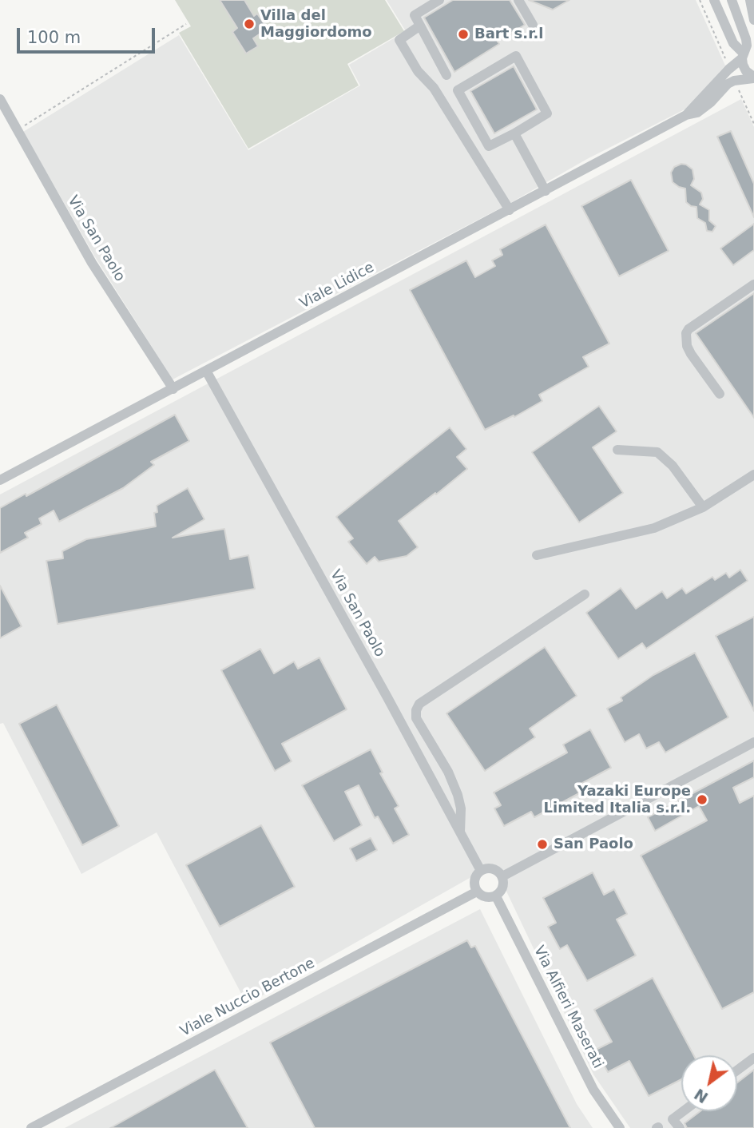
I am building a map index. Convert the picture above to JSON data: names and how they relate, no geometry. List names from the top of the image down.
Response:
{
  "streets": {
    "street": [
      "Via San Paolo",
      "Viale Lidice",
      "Viale Nuccio Bertone",
      "Via Alfieri Maserati"
    ]
  },
  "crossings": [
    ["Via San Paolo", "Viale Lidice"],
    ["Via San Paolo", "Viale Nuccio Bertone"],
    ["Via San Paolo", "Via Alfieri Maserati"],
    ["Viale Nuccio Bertone", "Via Alfieri Maserati"]
  ],
  "places": [
    "Villa del Maggiordomo",
    "Bart s.r.l",
    "Yazaki Europe Limited Italia s.r.l.",
    "San Paolo"
  ],
  "scale_bar": "100 m",
  "north": "bottom left"
}
